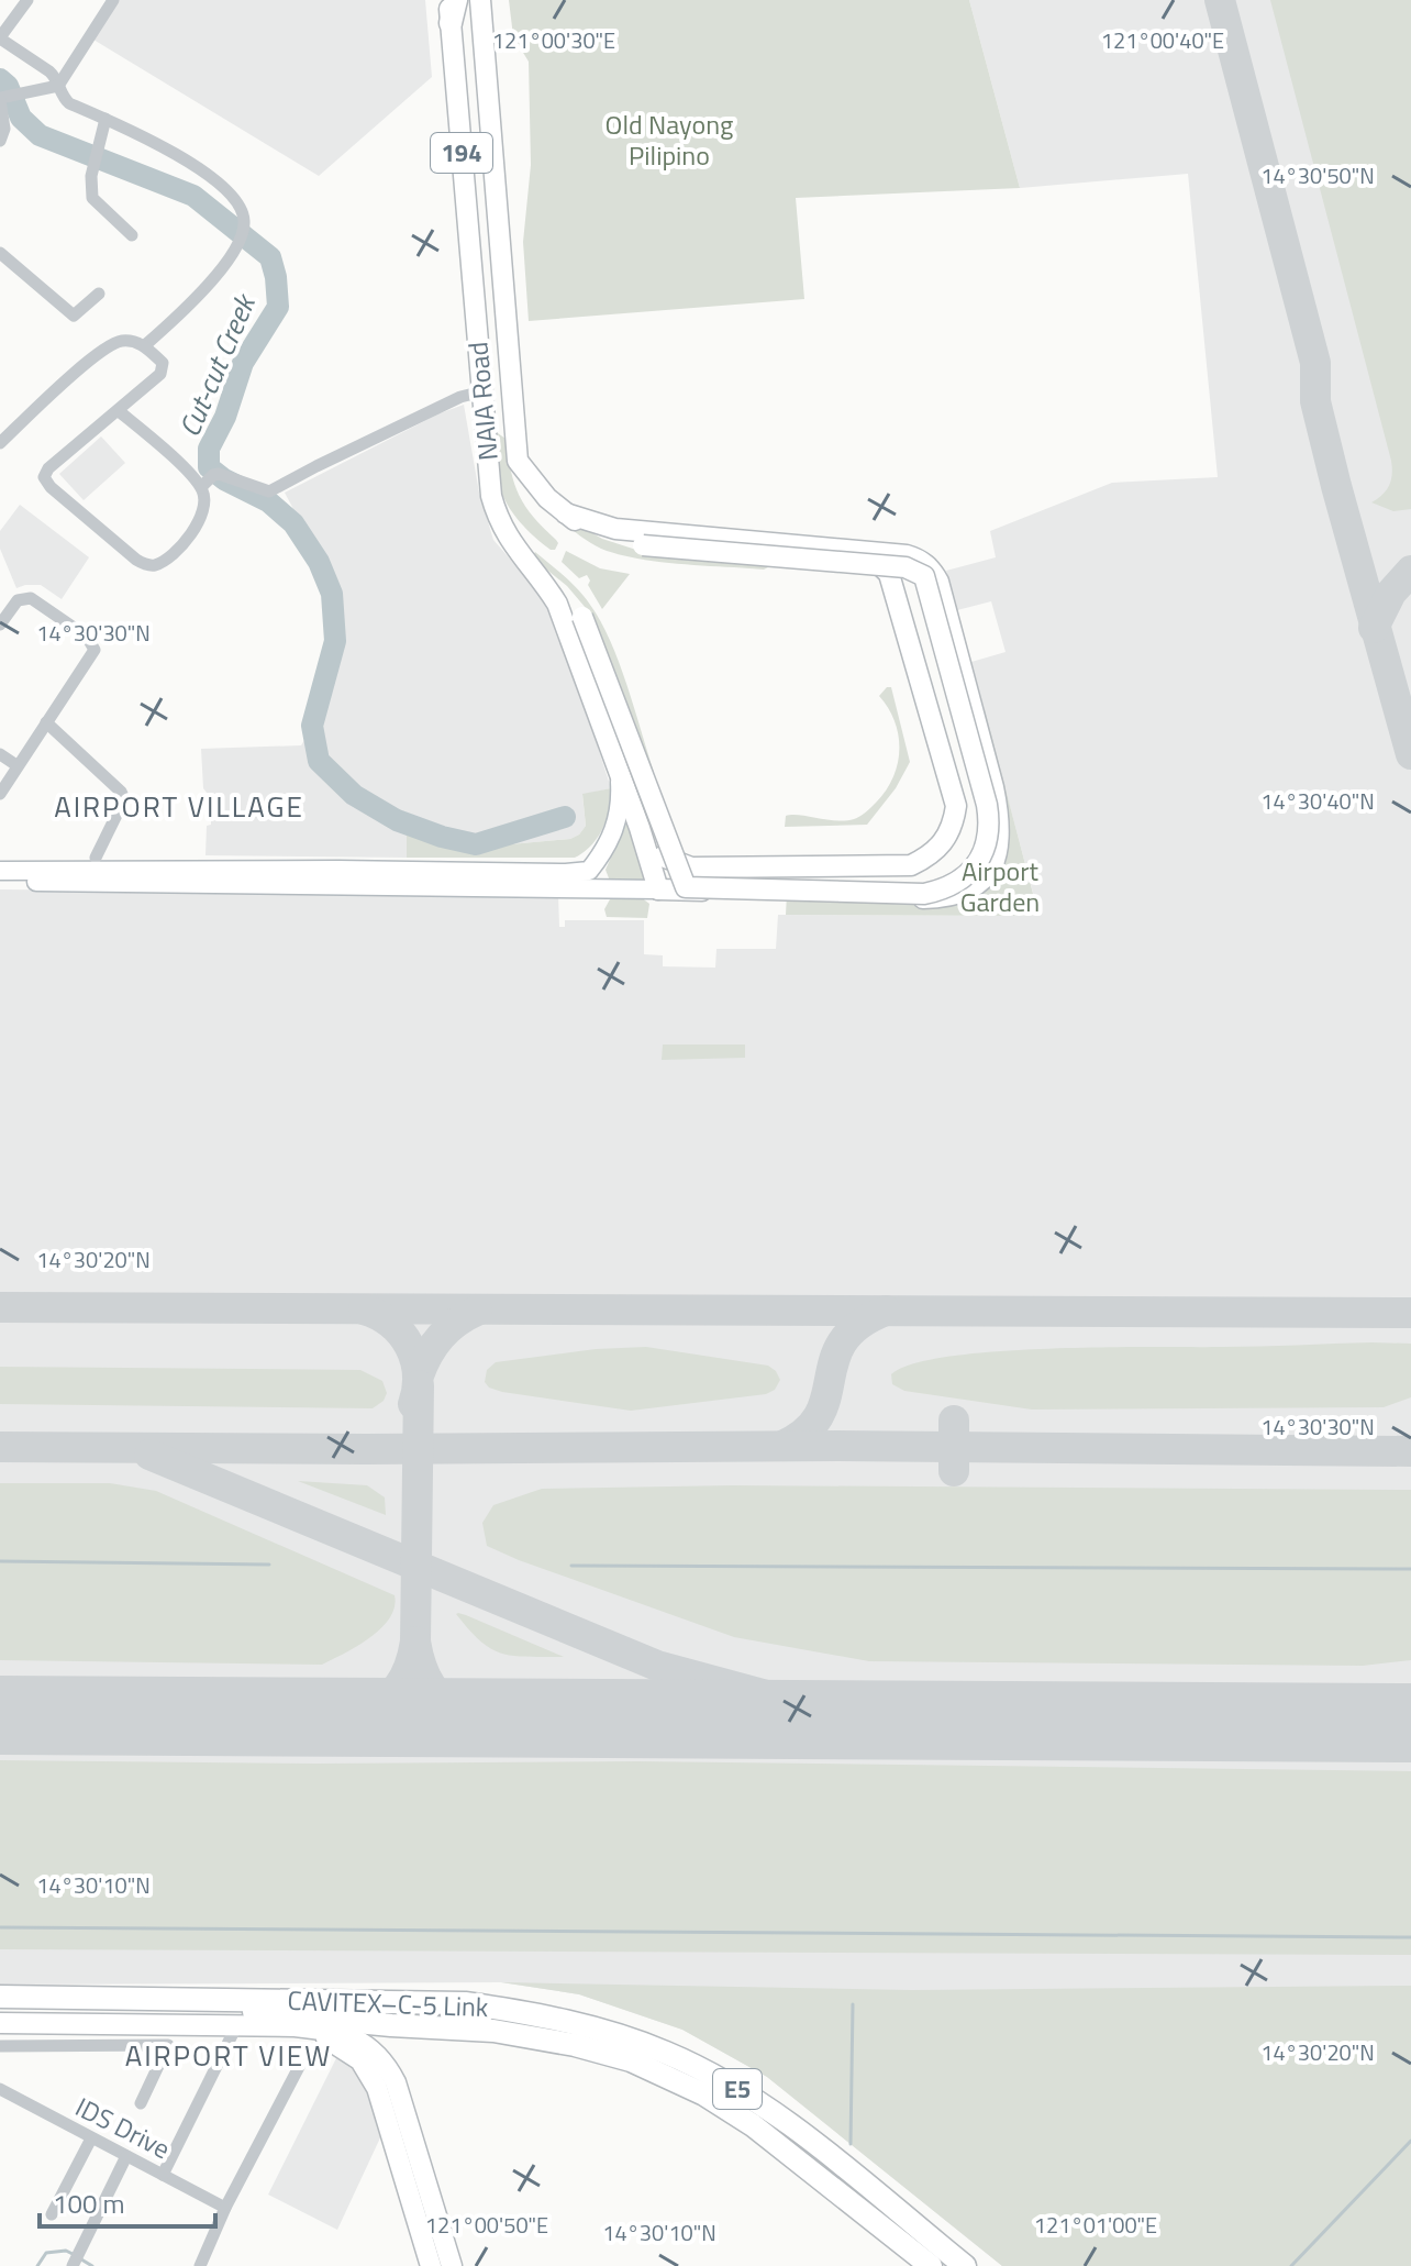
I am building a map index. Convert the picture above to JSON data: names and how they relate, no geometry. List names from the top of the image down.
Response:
{
  "streets": {
    "highway": ["CAVITEX–C-5 Link", "E5"],
    "main road": ["194", "NAIA Road"],
    "street": ["IDS Drive"]
  },
  "districts": ["AIRPORT VILLAGE", "AIRPORT VIEW"],
  "water": ["Cut-cut Creek"],
  "parks": ["Old Nayong Pilipino", "Airport Garden"],
  "scale_bar": "100 m",
  "coordinates": [
    "121°00'30\"E",
    "121°00'40\"E",
    "14°30'50\"N",
    "14°30'30\"N",
    "14°30'40\"N",
    "14°30'20\"N",
    "14°30'10\"N",
    "121°00'50\"E",
    "121°01'00\"E"
  ]
}
